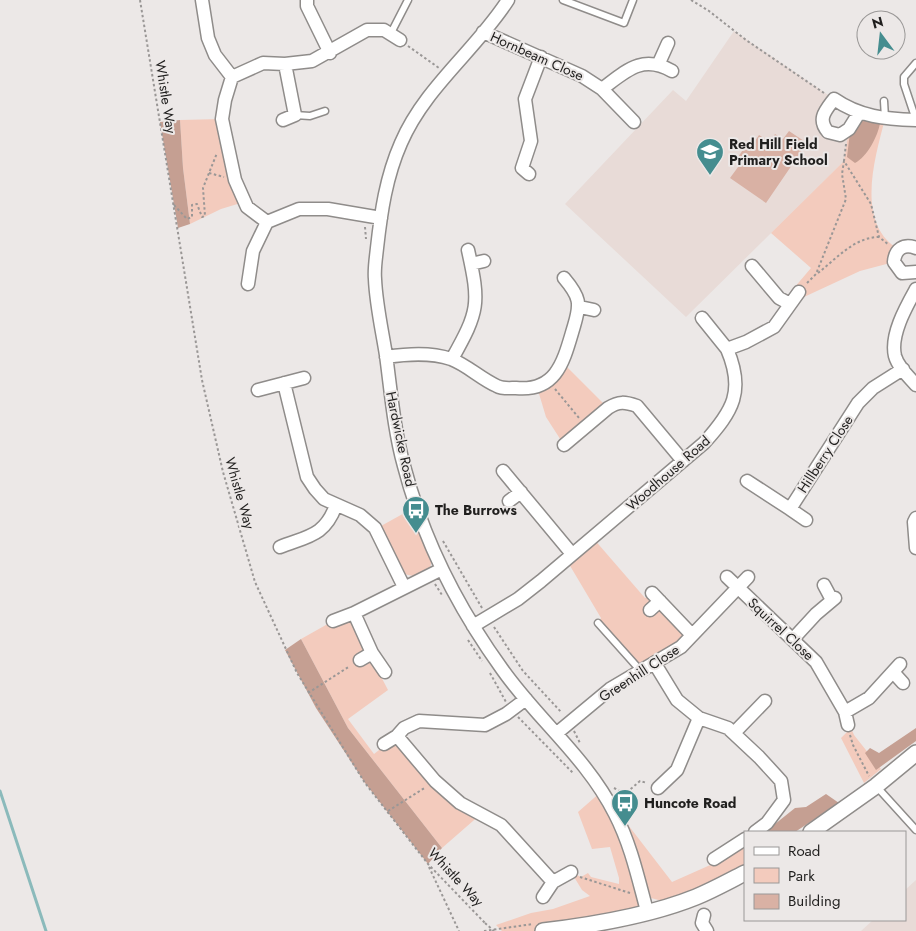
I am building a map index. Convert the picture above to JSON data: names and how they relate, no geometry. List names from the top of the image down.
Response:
{
  "streets": {
    "street": [
      "Hornbeam Close",
      "Hardwicke Road",
      "Hillberry Close",
      "Woodhouse Road",
      "Squirrel Close",
      "Greenhill Close"
    ],
    "path": ["Whistle Way"]
  },
  "crossings": [
    ["Hornbeam Close", "Hardwicke Road"],
    ["Hardwicke Road", "Woodhouse Road"],
    ["Hardwicke Road", "Greenhill Close"],
    ["Squirrel Close", "Greenhill Close"]
  ],
  "places": {
    "school or university": ["Red Hill Field Primary School"],
    "bus stop": ["The Burrows", "Huncote Road"]
  },
  "legend": ["Road", "Park", "Building"],
  "north": "top"
}
